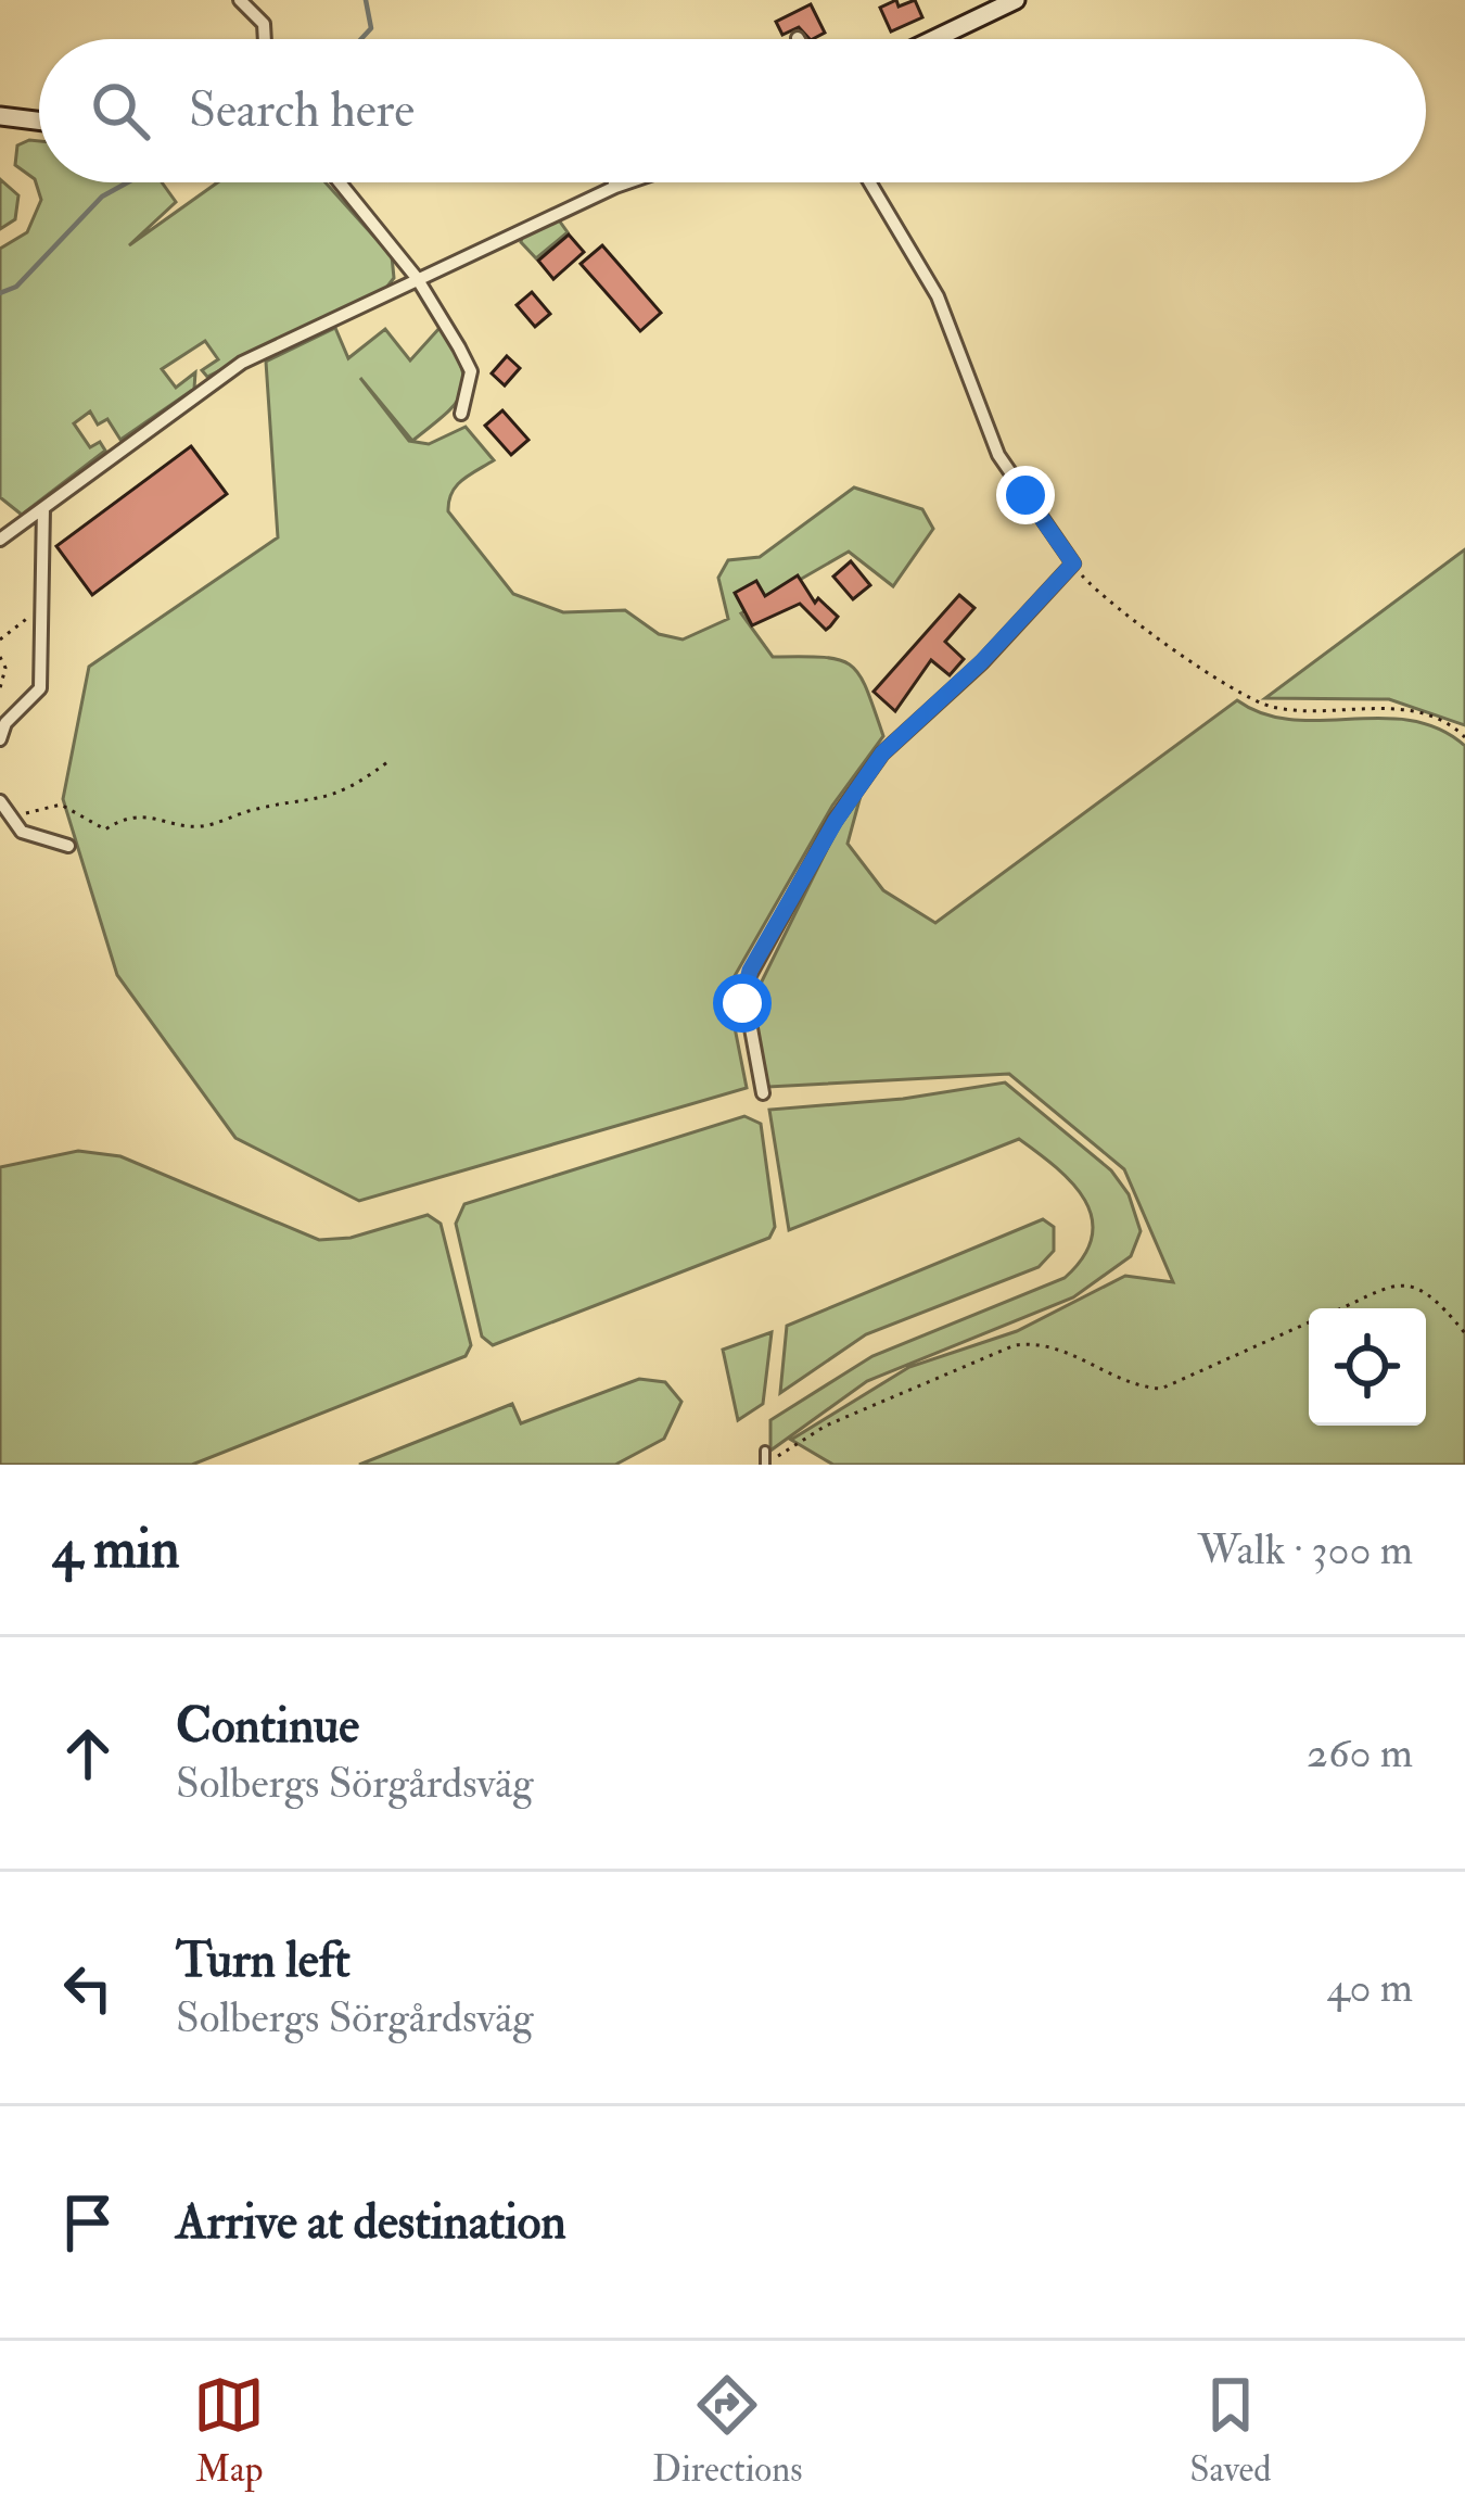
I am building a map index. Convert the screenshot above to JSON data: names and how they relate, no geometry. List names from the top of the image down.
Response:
{
  "page": {
    "search": "Search here",
    "heading": ["4 min", "Walk · 300 m"],
    "list": [
      ["Continue", "Solbergs Sörgårdsväg", "260 m"],
      ["Turn left", "Solbergs Sörgårdsväg", "40 m"],
      "Arrive at destination"
    ],
    "nav": ["Map", "Directions", "Saved"]
  }
}
